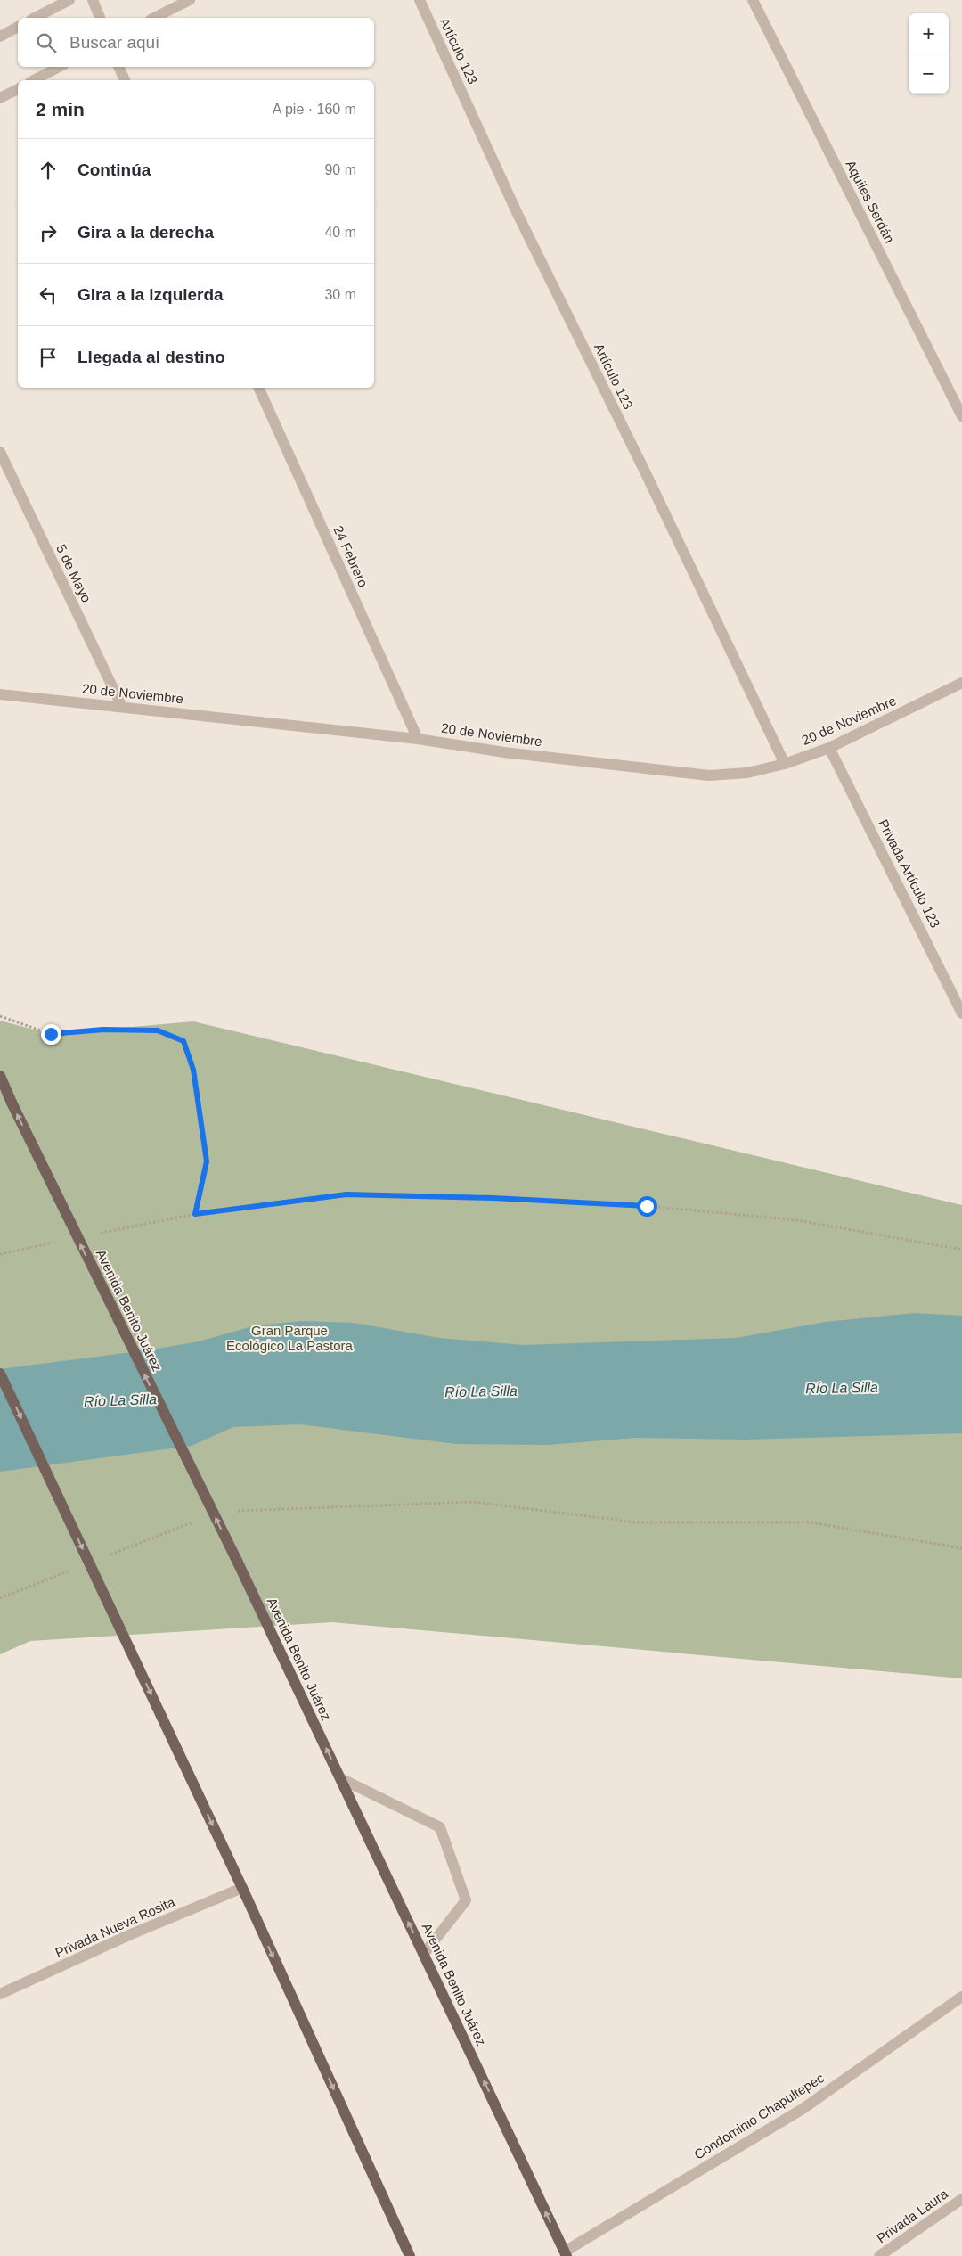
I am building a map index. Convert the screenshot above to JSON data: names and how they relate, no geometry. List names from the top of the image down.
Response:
{
  "streets": {
    "main road": ["Avenida Benito Juárez"],
    "street": [
      "Artículo 123",
      "Aquiles Serdán",
      "24 Febrero",
      "5 de Mayo",
      "20 de Noviembre",
      "Privada Artículo 123",
      "Privada Nueva Rosita",
      "Condominio Chapultepec",
      "Privada Laura"
    ]
  },
  "crossings": [
    ["Artículo 123", "20 de Noviembre"],
    ["24 Febrero", "20 de Noviembre"],
    ["5 de Mayo", "20 de Noviembre"],
    ["20 de Noviembre", "Privada Artículo 123"],
    ["Avenida Benito Juárez", "Condominio Chapultepec"]
  ],
  "one_way": ["Avenida Benito Juárez"],
  "water": ["Río La Silla"],
  "parks": ["Gran Parque Ecológico La Pastora"],
  "page": {
    "map_buttons": ["+", "−"],
    "search": "Buscar aquí",
    "heading": ["2 min", "A pie · 160 m"],
    "list": [
      ["Continúa", "90 m"],
      ["Gira a la derecha", "40 m"],
      ["Gira a la izquierda", "30 m"],
      "Llegada al destino"
    ]
  }
}
